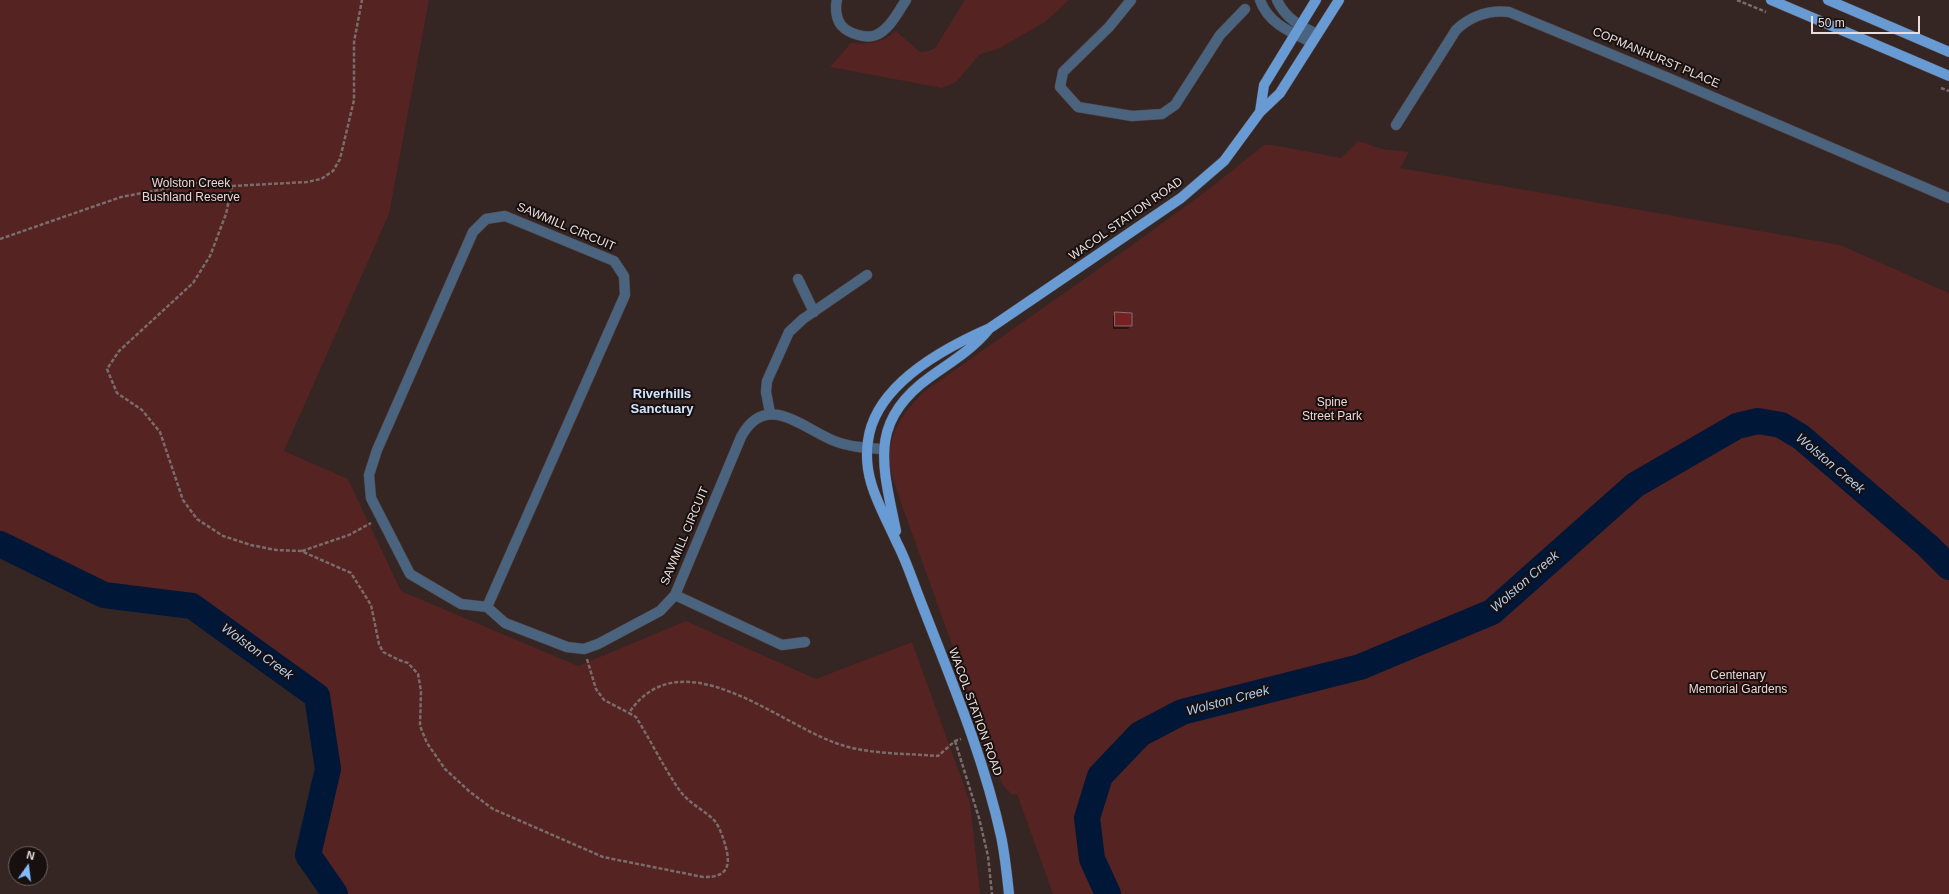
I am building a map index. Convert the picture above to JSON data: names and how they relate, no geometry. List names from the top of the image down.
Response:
{
  "streets": {
    "main road": ["WACOL STATION ROAD"],
    "street": ["COPMANHURST PLACE", "SAWMILL CIRCUIT"]
  },
  "districts": ["Riverhills Sanctuary"],
  "water": ["Wolston Creek"],
  "parks": ["Wolston Creek Bushland Reserve", "Spine Street Park", "Centenary Memorial Gardens"],
  "scale_bar": "50 m",
  "north": "top"
}
